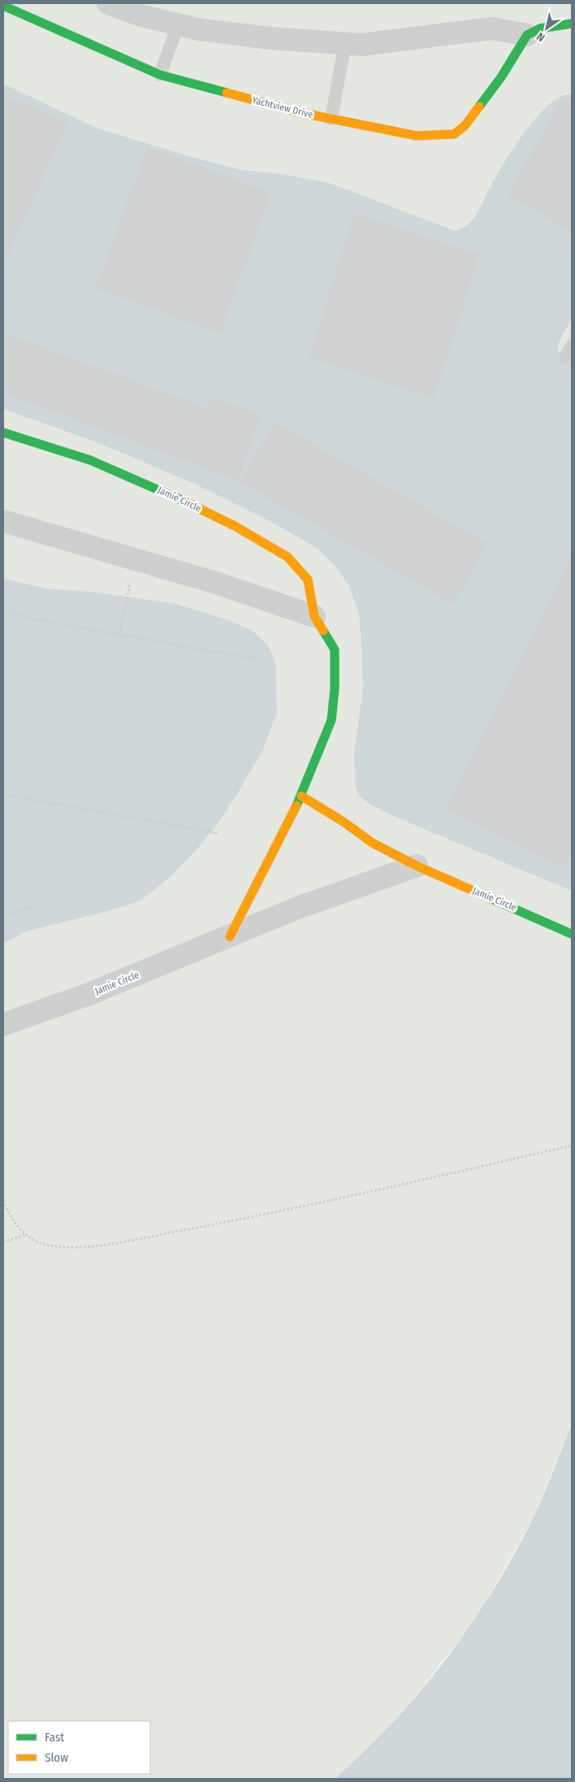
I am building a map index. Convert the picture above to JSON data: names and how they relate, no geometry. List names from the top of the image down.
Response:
{
  "streets": {
    "street": ["Yachtview Drive", "Jamie Circle"]
  },
  "legend": ["Fast", "Slow"],
  "north": "bottom left"
}
